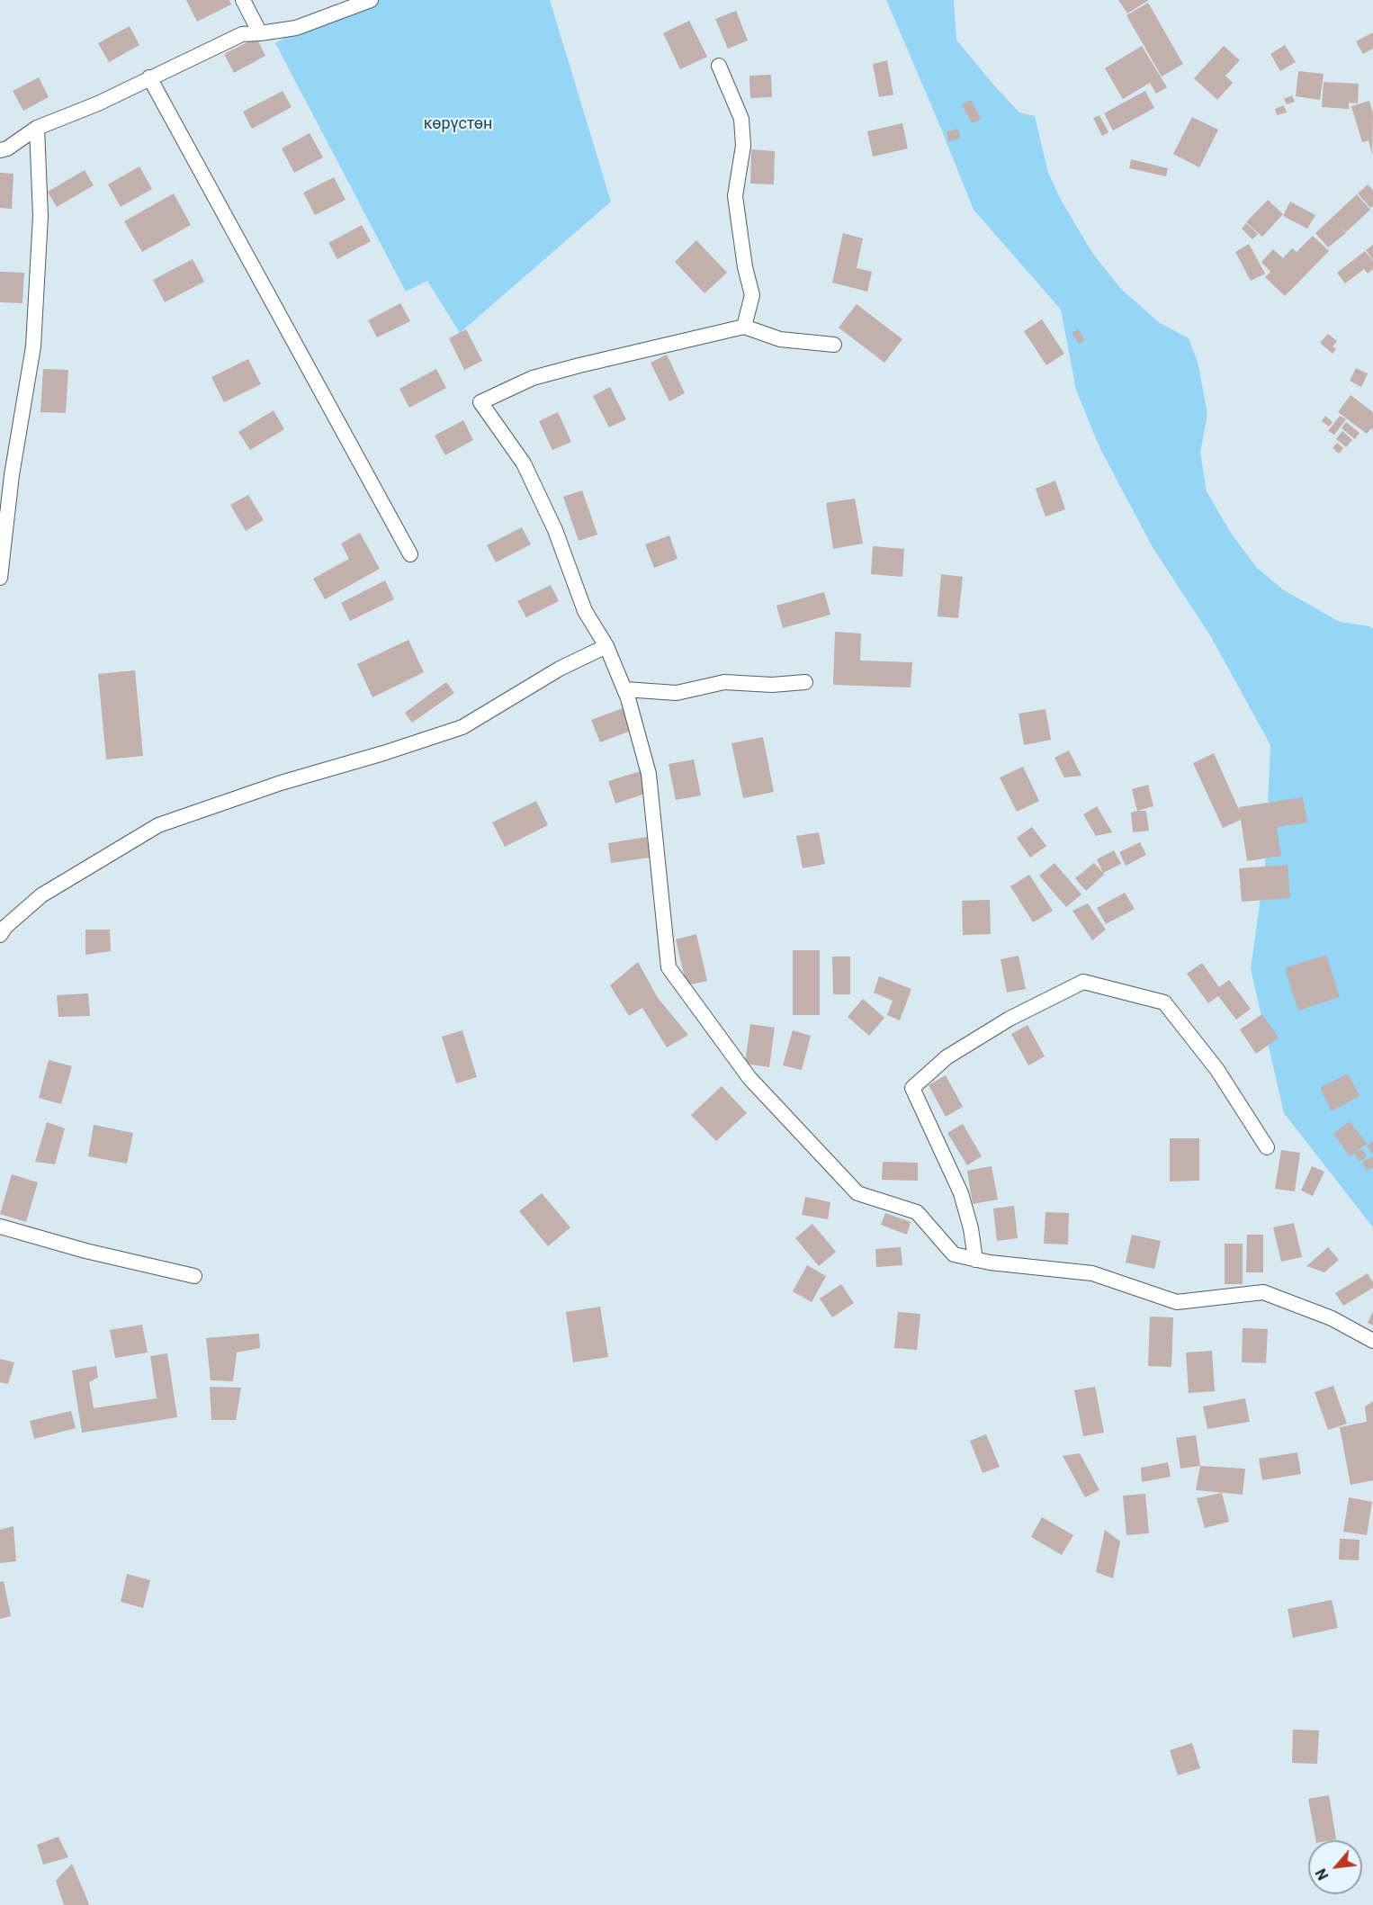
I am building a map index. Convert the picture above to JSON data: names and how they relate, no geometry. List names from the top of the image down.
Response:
{
  "parks": ["көрүстөн"],
  "north": "bottom left"
}
